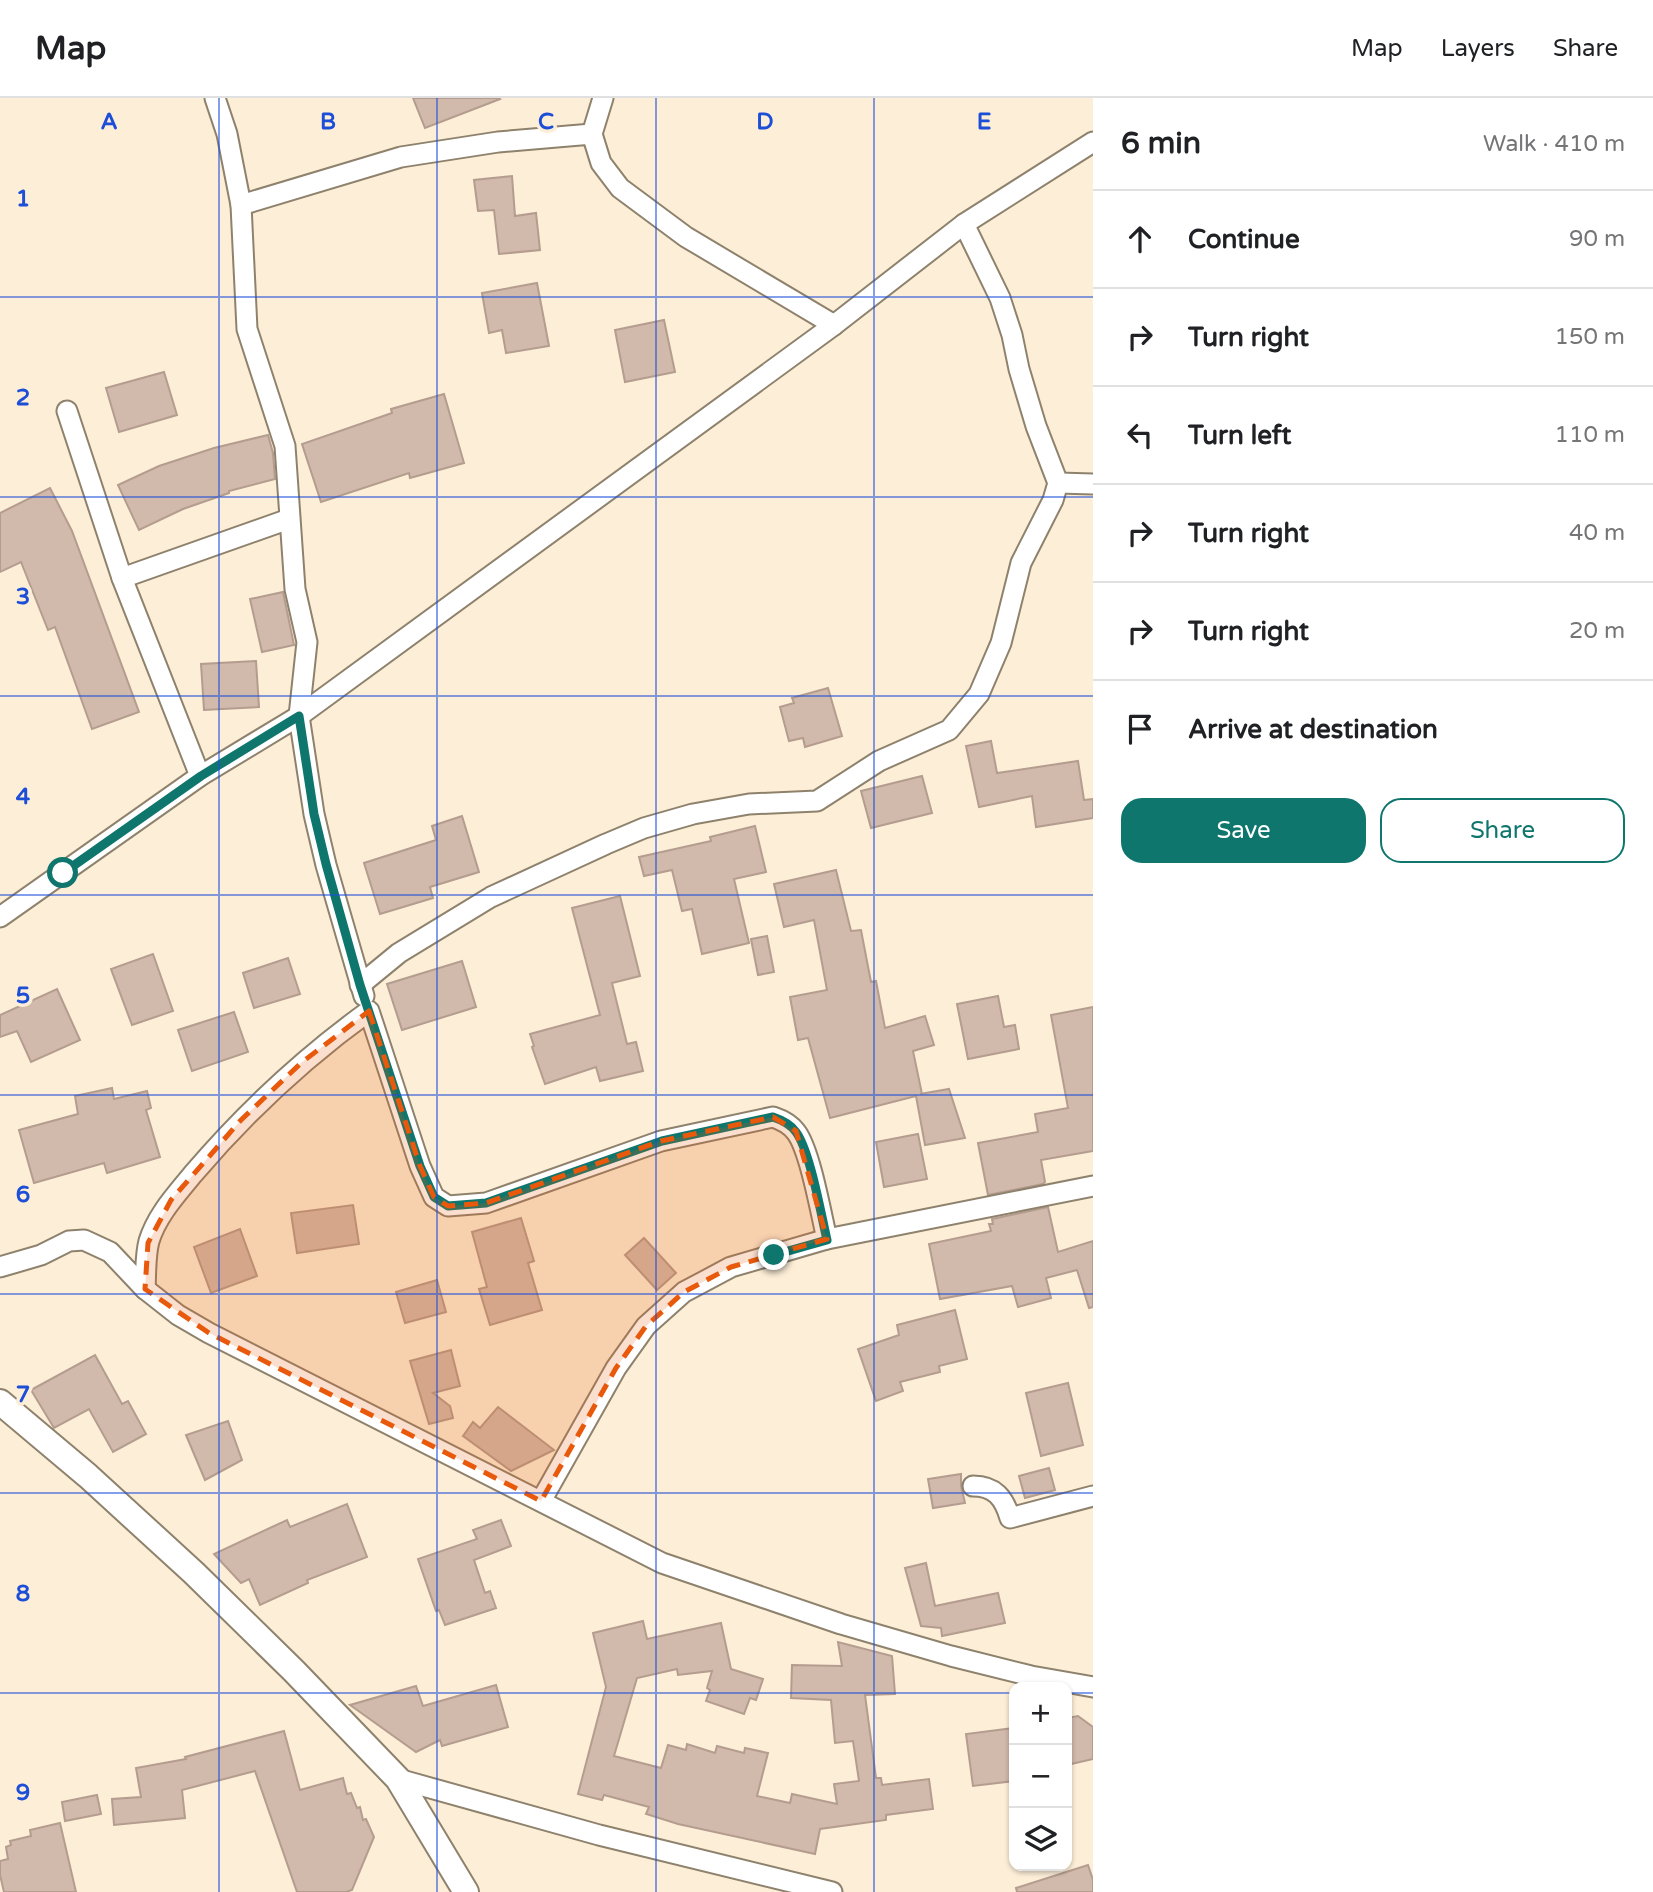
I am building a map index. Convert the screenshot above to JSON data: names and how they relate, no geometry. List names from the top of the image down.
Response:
{
  "page": {
    "header": "Map",
    "nav": ["Map", "Layers", "Share"],
    "heading": ["6 min", "Walk · 410 m"],
    "list": [
      ["Continue", "90 m"],
      ["Turn right", "150 m"],
      ["Turn left", "110 m"],
      ["Turn right", "40 m"],
      ["Turn right", "20 m"],
      "Arrive at destination"
    ],
    "buttons": ["Save", "Share"],
    "map_buttons": ["+", "−"]
  },
  "grid": {
    "columns": [
      "A",
      "B",
      "C",
      "D",
      "E"
    ],
    "rows": [
      "1",
      "2",
      "3",
      "4",
      "5",
      "6",
      "7",
      "8",
      "9"
    ]
  }
}
